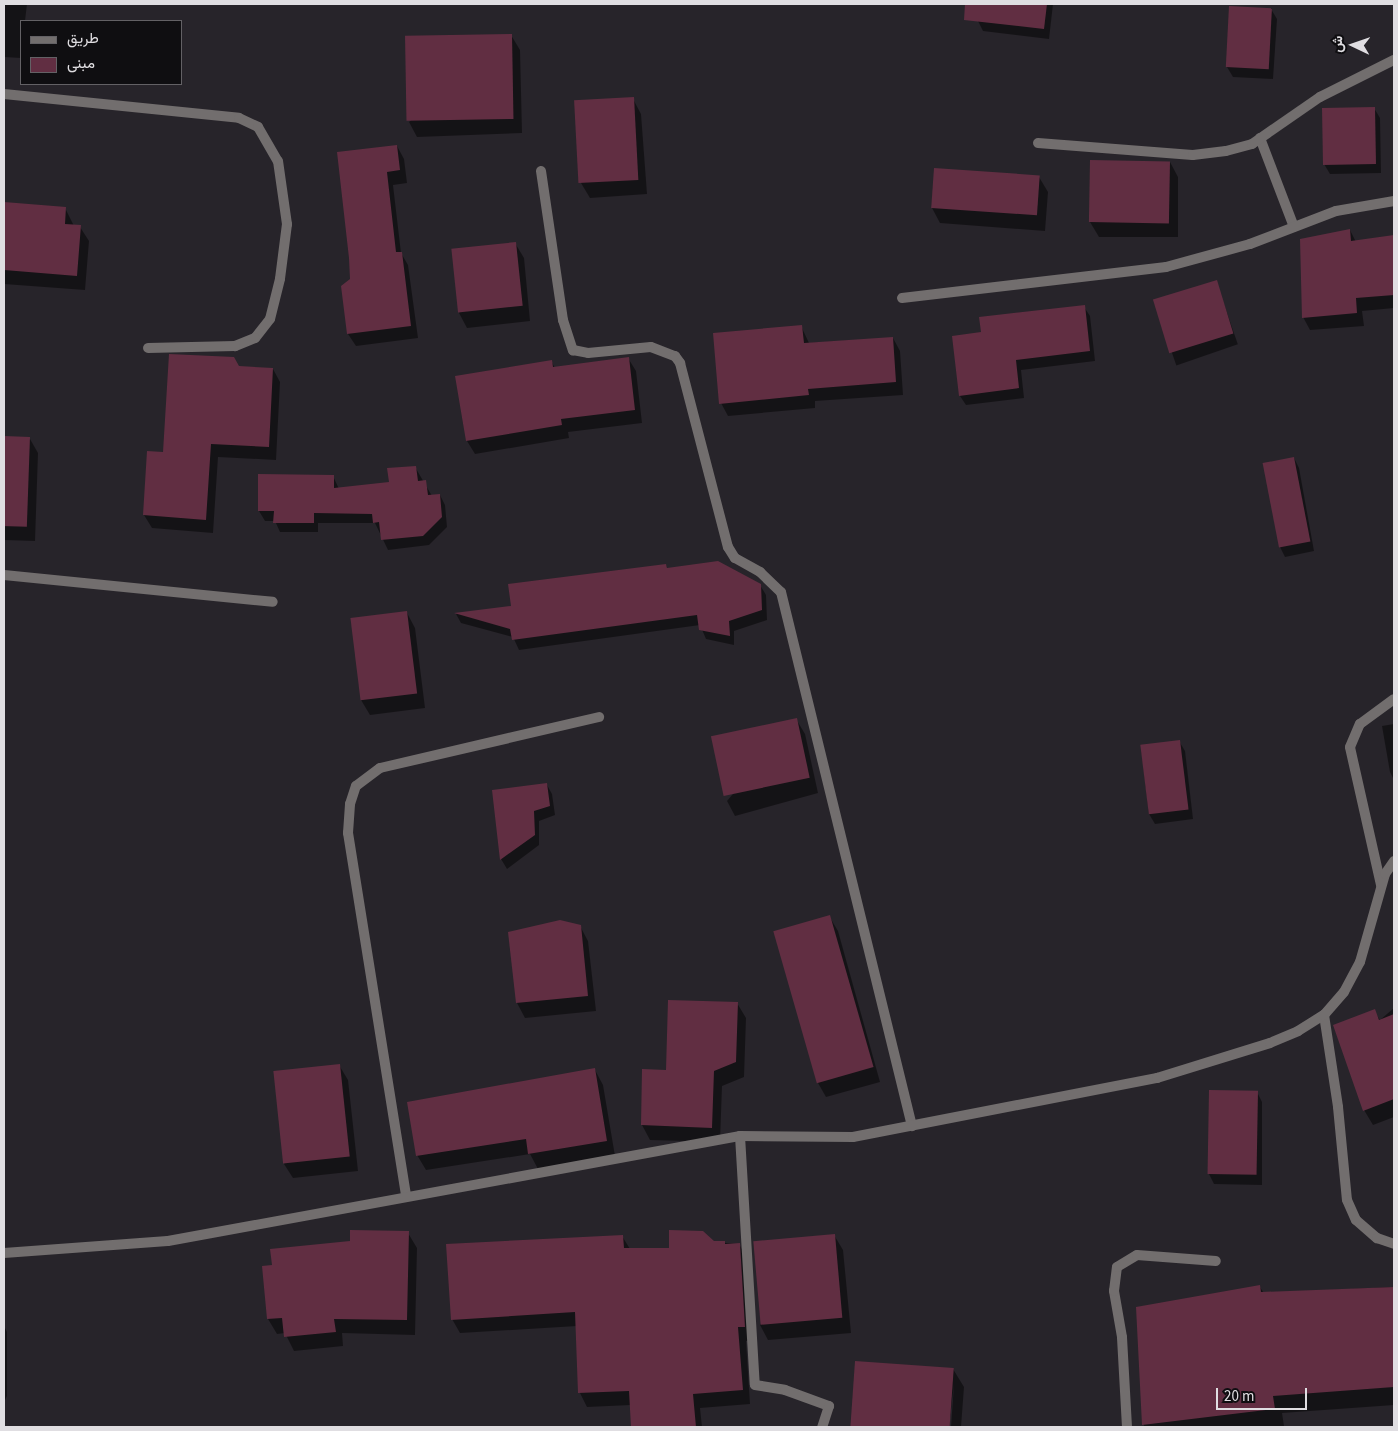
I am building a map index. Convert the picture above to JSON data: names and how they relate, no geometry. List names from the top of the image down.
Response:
{
  "legend": ["طريق", "مبنى"],
  "scale_bar": "20 m",
  "north": "left"
}
